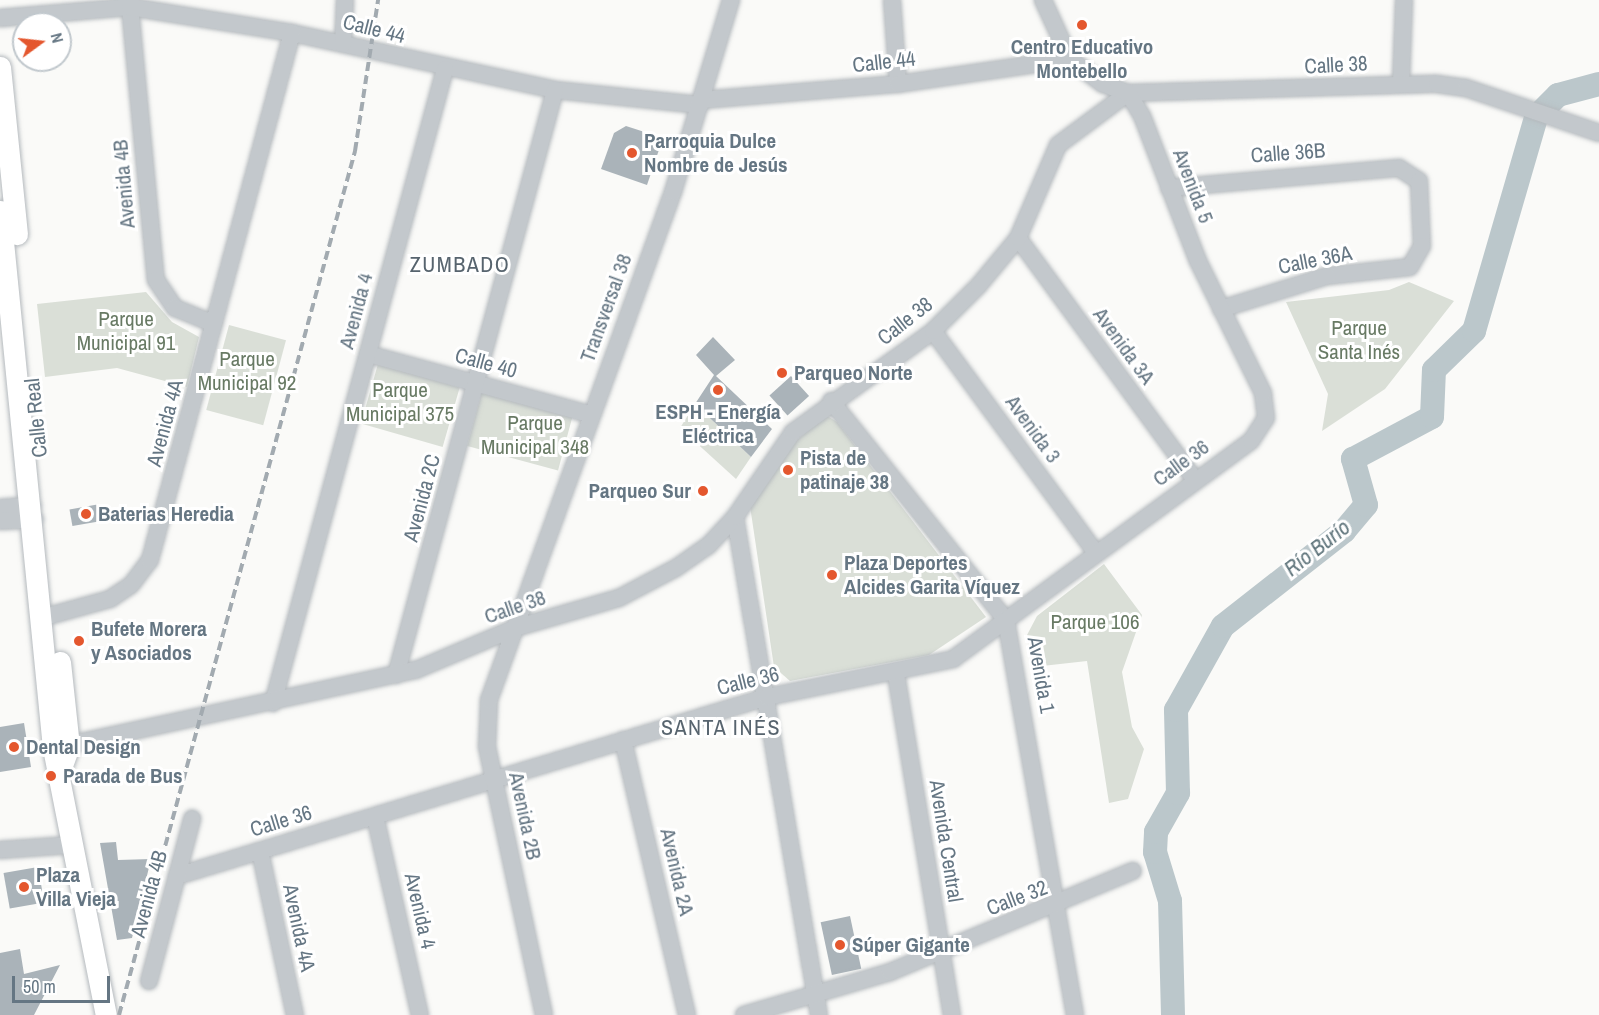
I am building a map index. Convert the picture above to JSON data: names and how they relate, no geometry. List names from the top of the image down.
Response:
{
  "streets": {
    "main road": ["Calle Real"],
    "street": [
      "Calle 44",
      "Calle 38",
      "Calle 36B",
      "Avenida 4B",
      "Avenida 5",
      "Calle 36A",
      "Transversal 38",
      "Avenida 4",
      "Avenida 3A",
      "Calle 40",
      "Avenida 4A",
      "Avenida 3",
      "Calle 36",
      "Avenida 2C",
      "Avenida 1",
      "Avenida 2B",
      "Avenida Central",
      "Avenida 2A",
      "Calle 32"
    ]
  },
  "crossings": [
    ["Calle 44", "Avenida 4B"],
    ["Calle 44", "Transversal 38"],
    ["Calle 44", "Avenida 4"],
    ["Calle 44", "Avenida 4A"],
    ["Calle 44", "Avenida 2C"],
    ["Calle 38", "Avenida 5"],
    ["Calle 38", "Transversal 38"],
    ["Calle 38", "Avenida 4"],
    ["Calle 38", "Avenida 3A"],
    ["Calle 38", "Calle Real"],
    ["Calle 38", "Avenida 3"],
    ["Calle 38", "Avenida 2C"],
    ["Calle 38", "Avenida 1"],
    ["Calle 38", "Avenida 2B"],
    ["Calle 36B", "Avenida 5"],
    ["Calle 36B", "Calle 36A"],
    ["Avenida 4B", "Avenida 4A"],
    ["Avenida 4B", "Calle 36"],
    ["Avenida 5", "Calle 36A"],
    ["Avenida 5", "Calle 36"],
    ["Transversal 38", "Calle 40"],
    ["Transversal 38", "Avenida 2B"],
    ["Avenida 4", "Calle 40"],
    ["Avenida 4", "Calle 36"],
    ["Avenida 3A", "Calle 36"],
    ["Calle 40", "Avenida 2C"],
    ["Calle Real", "Avenida 4A"],
    ["Avenida 4A", "Calle 36"],
    ["Avenida 3", "Calle 36"],
    ["Calle 36", "Avenida 1"],
    ["Calle 36", "Avenida 2B"],
    ["Calle 36", "Avenida Central"],
    ["Calle 36", "Avenida 2A"],
    ["Avenida 1", "Calle 32"],
    ["Avenida Central", "Calle 32"]
  ],
  "districts": ["ZUMBADO", "SANTA INÉS"],
  "water": ["Río Burío"],
  "parks": [
    "Parque Municipal 91",
    "Parque Santa Inés",
    "Parque Municipal 92",
    "Parque Municipal 375",
    "Parque Municipal 348",
    "Parque 106"
  ],
  "places": [
    "Centro Educativo Montebello",
    "Parroquia Dulce Nombre de Jesús",
    "Parqueo Norte",
    "ESPH - Energía Eléctrica",
    "Pista de patinaje 38",
    "Parqueo Sur",
    "Baterias Heredia",
    "Plaza Deportes Alcides Garita Víquez",
    "Bufete Morera y Asociados",
    "Dental Design",
    "Parada de Bus",
    "Plaza Villa Vieja",
    "Súper Gigante"
  ],
  "scale_bar": "50 m",
  "north": "right"
}
